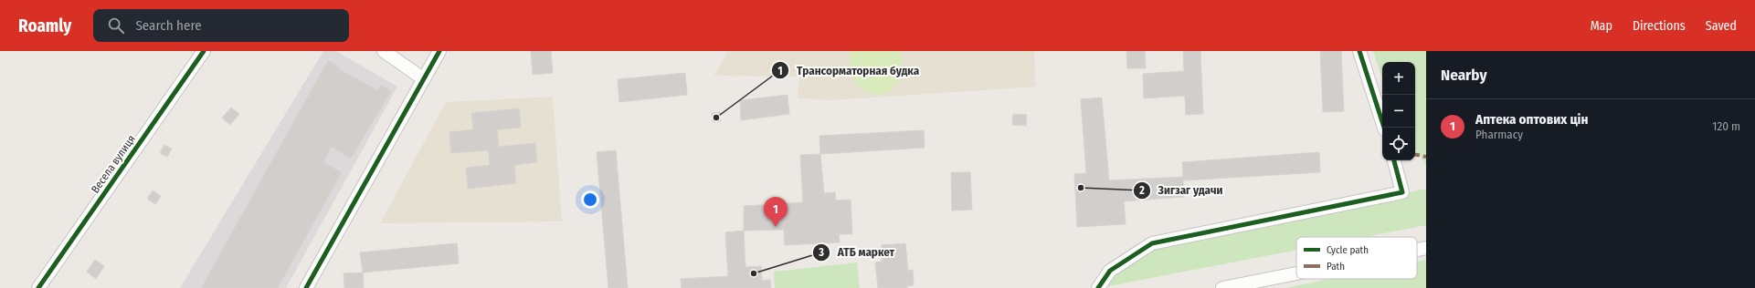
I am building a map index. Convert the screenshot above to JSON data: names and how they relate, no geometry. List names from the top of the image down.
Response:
{
  "streets": {
    "street": ["Весела вулиця"]
  },
  "places": ["Трансорматорная будка", "Зигзаг удачи", "АТБ маркет"],
  "legend": ["Cycle path", "Path"],
  "page": {
    "header": "Roamly",
    "search": "Search here",
    "nav": ["Map", "Directions", "Saved"],
    "heading": "Nearby",
    "map_buttons": ["+", "−"],
    "list": [
      {
        "mark": "1",
        "name": "Аптека оптових цін",
        "note": "Pharmacy",
        "value": "120 m"
      }
    ],
    "pins": "1"
  }
}
